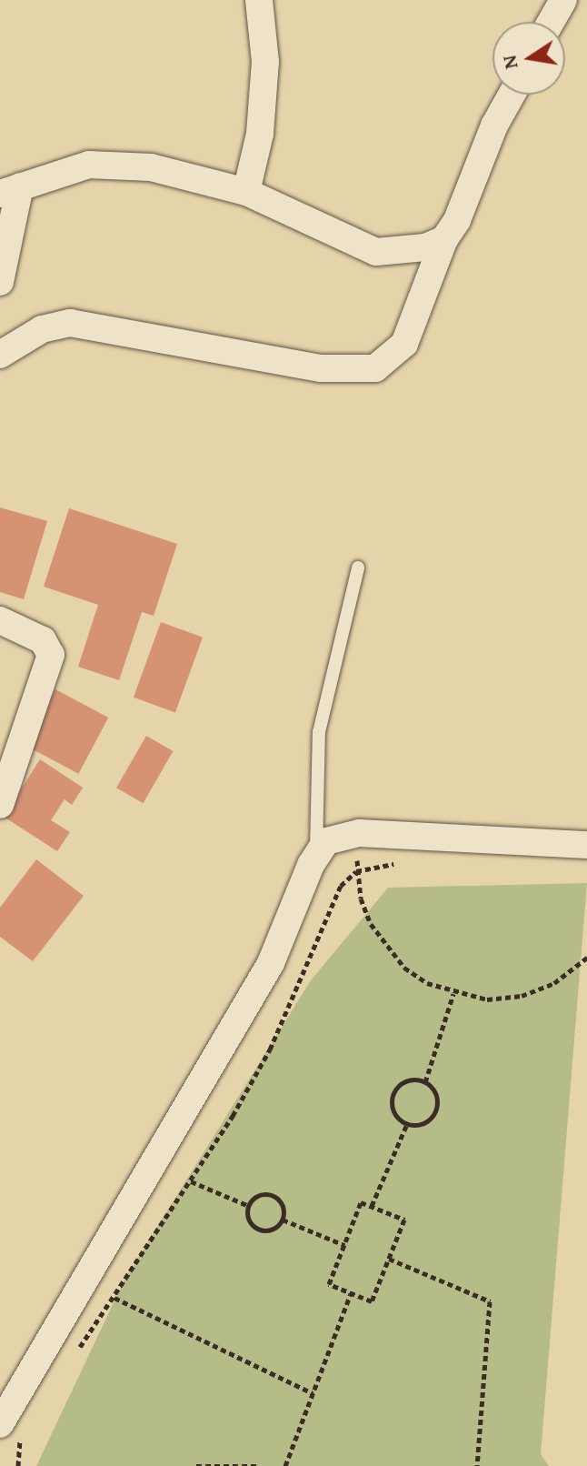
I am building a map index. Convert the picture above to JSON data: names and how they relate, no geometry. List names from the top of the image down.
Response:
{
  "north": "left"
}
